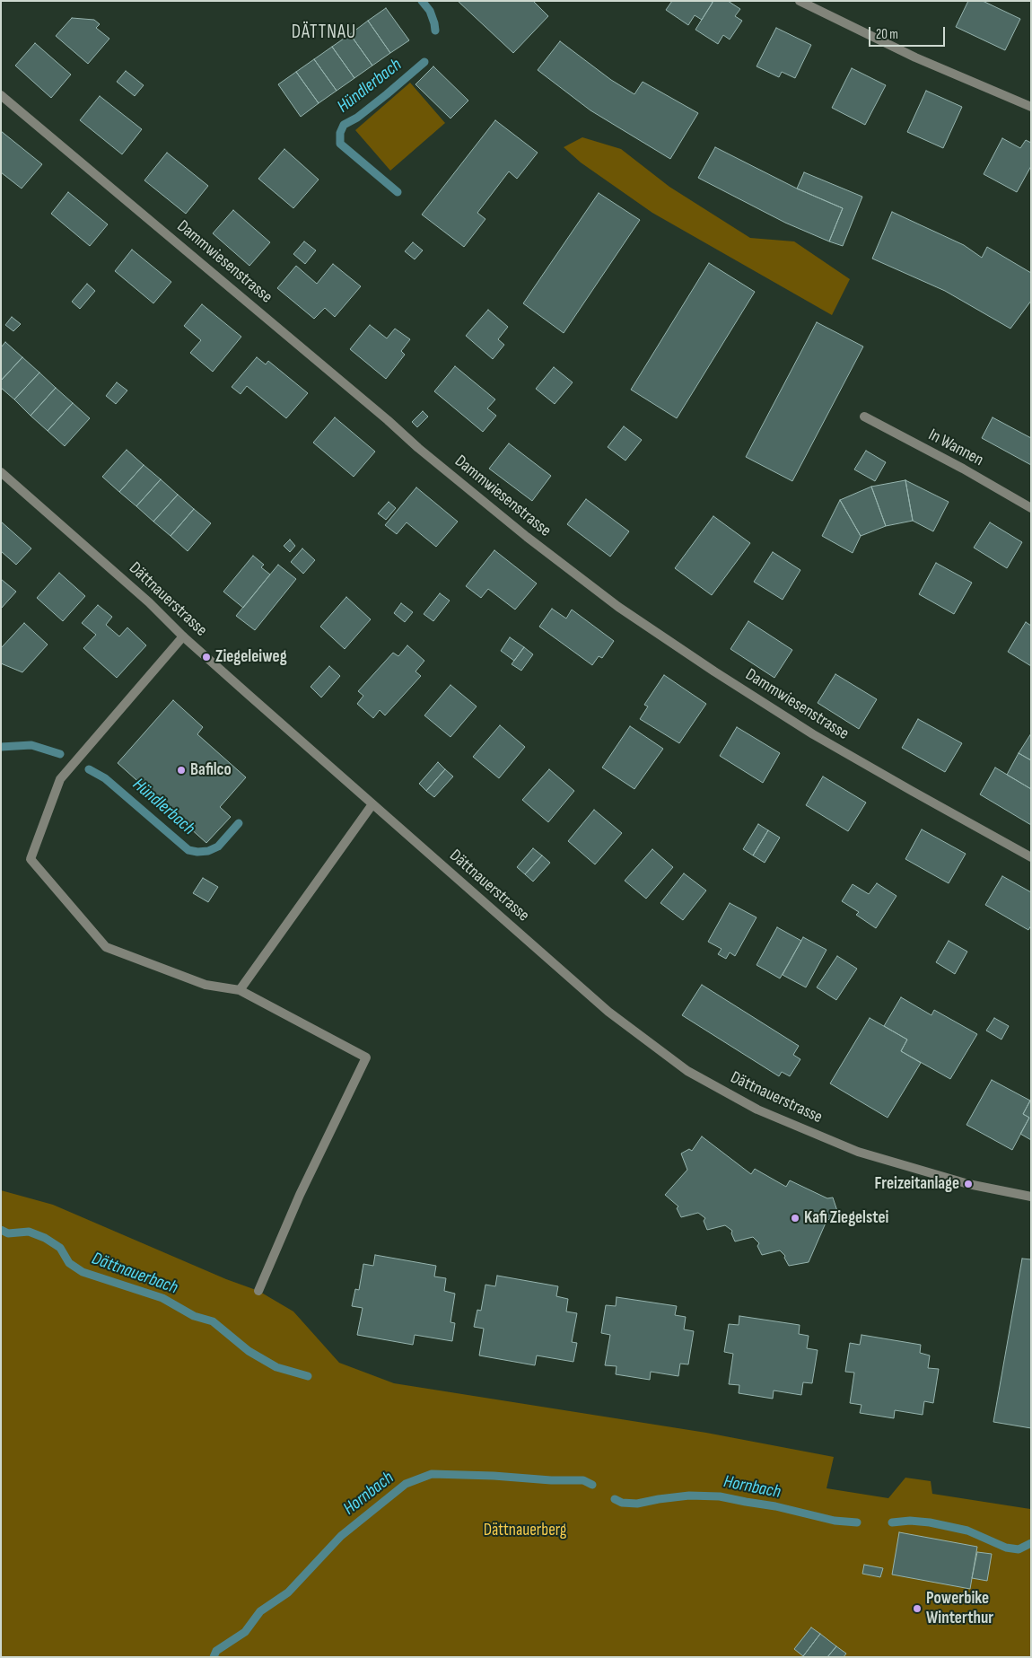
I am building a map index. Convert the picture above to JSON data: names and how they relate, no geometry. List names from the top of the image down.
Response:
{
  "streets": {
    "street": ["Dammwiesenstrasse", "In Wannen", "Dättnauerstrasse"]
  },
  "districts": ["DÄTTNAU"],
  "water": ["Hündlerbach", "Dättnauerbach", "Hornbach"],
  "parks": ["Dättnauerberg"],
  "places": [
    "Ziegeleiweg",
    "Bafilco",
    "Freizeitanlage",
    "Kafi Ziegelstei",
    "Powerbike Winterthur"
  ],
  "scale_bar": "20 m"
}
